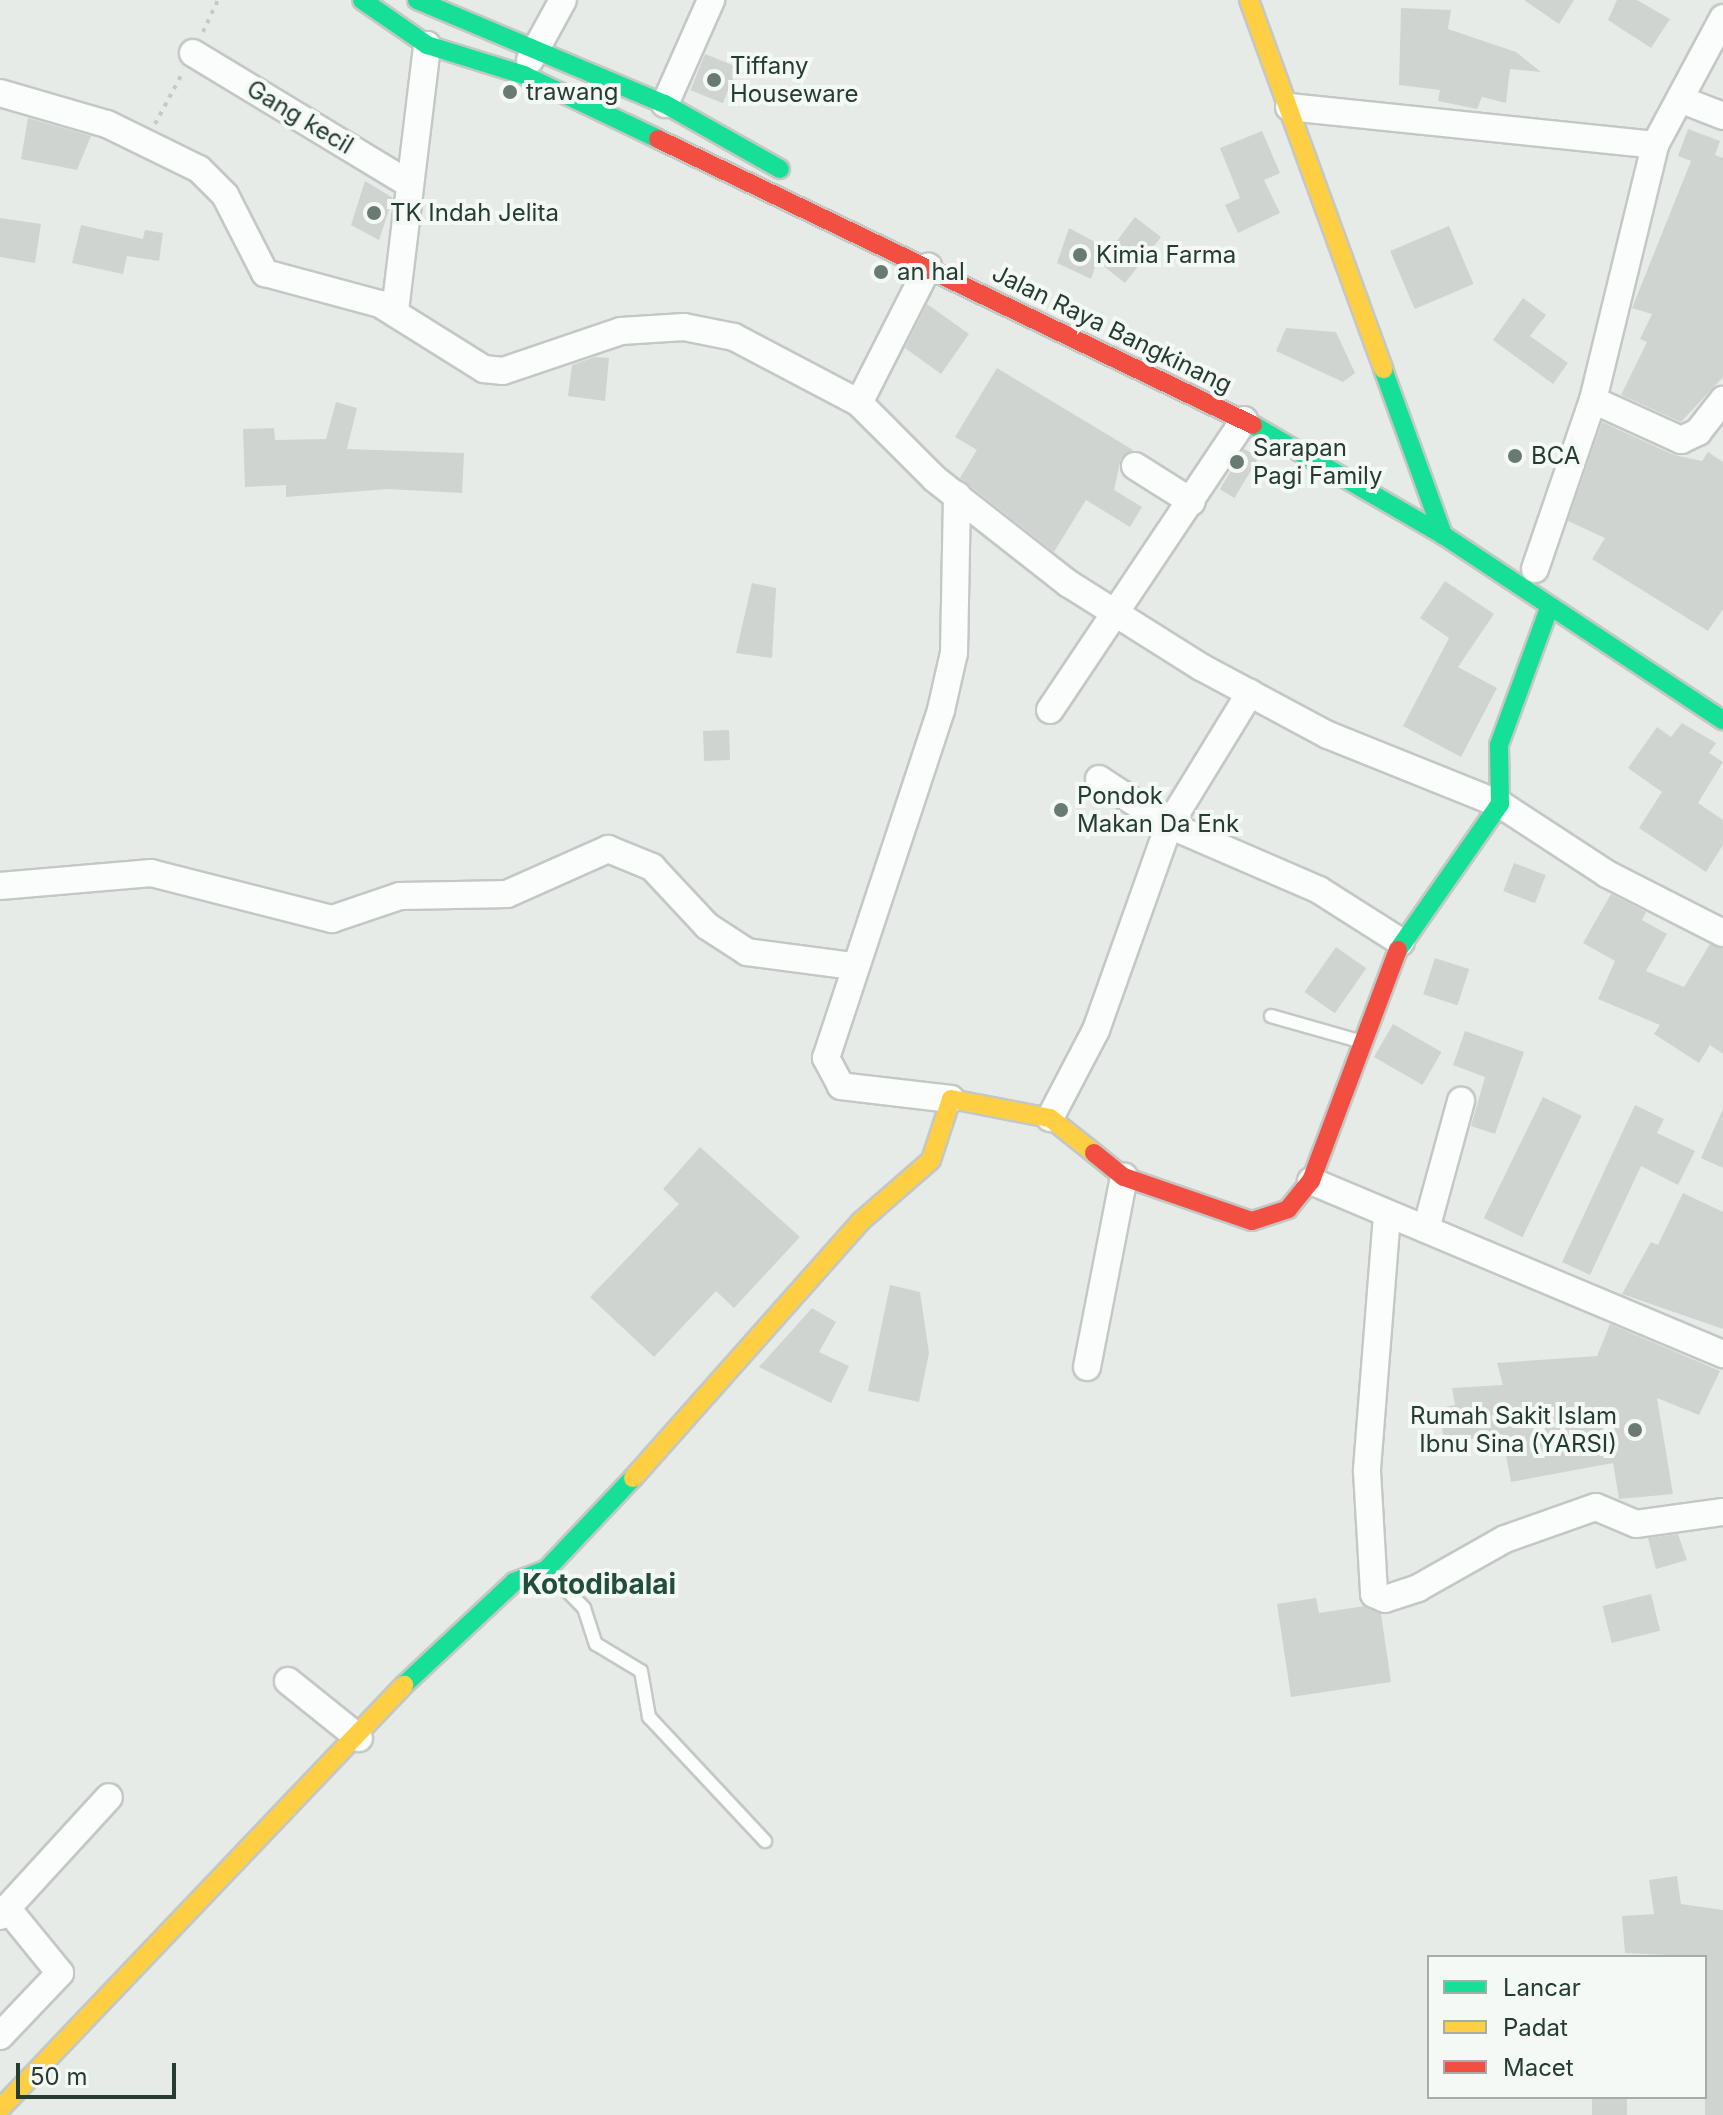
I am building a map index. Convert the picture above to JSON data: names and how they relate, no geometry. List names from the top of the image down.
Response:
{
  "streets": {
    "main road": ["Jalan Raya Bangkinang"],
    "street": ["Gang kecil"]
  },
  "districts": ["Kotodibalai"],
  "places": [
    "Tiffany Houseware",
    "trawang",
    "TK Indah Jelita",
    "Kimia Farma",
    "an hal",
    "BCA",
    "Sarapan Pagi Family",
    "Pondok Makan Da Enk",
    "Rumah Sakit Islam Ibnu Sina (YARSI)"
  ],
  "legend": ["Lancar", "Padat", "Macet"],
  "scale_bar": "50 m"
}
